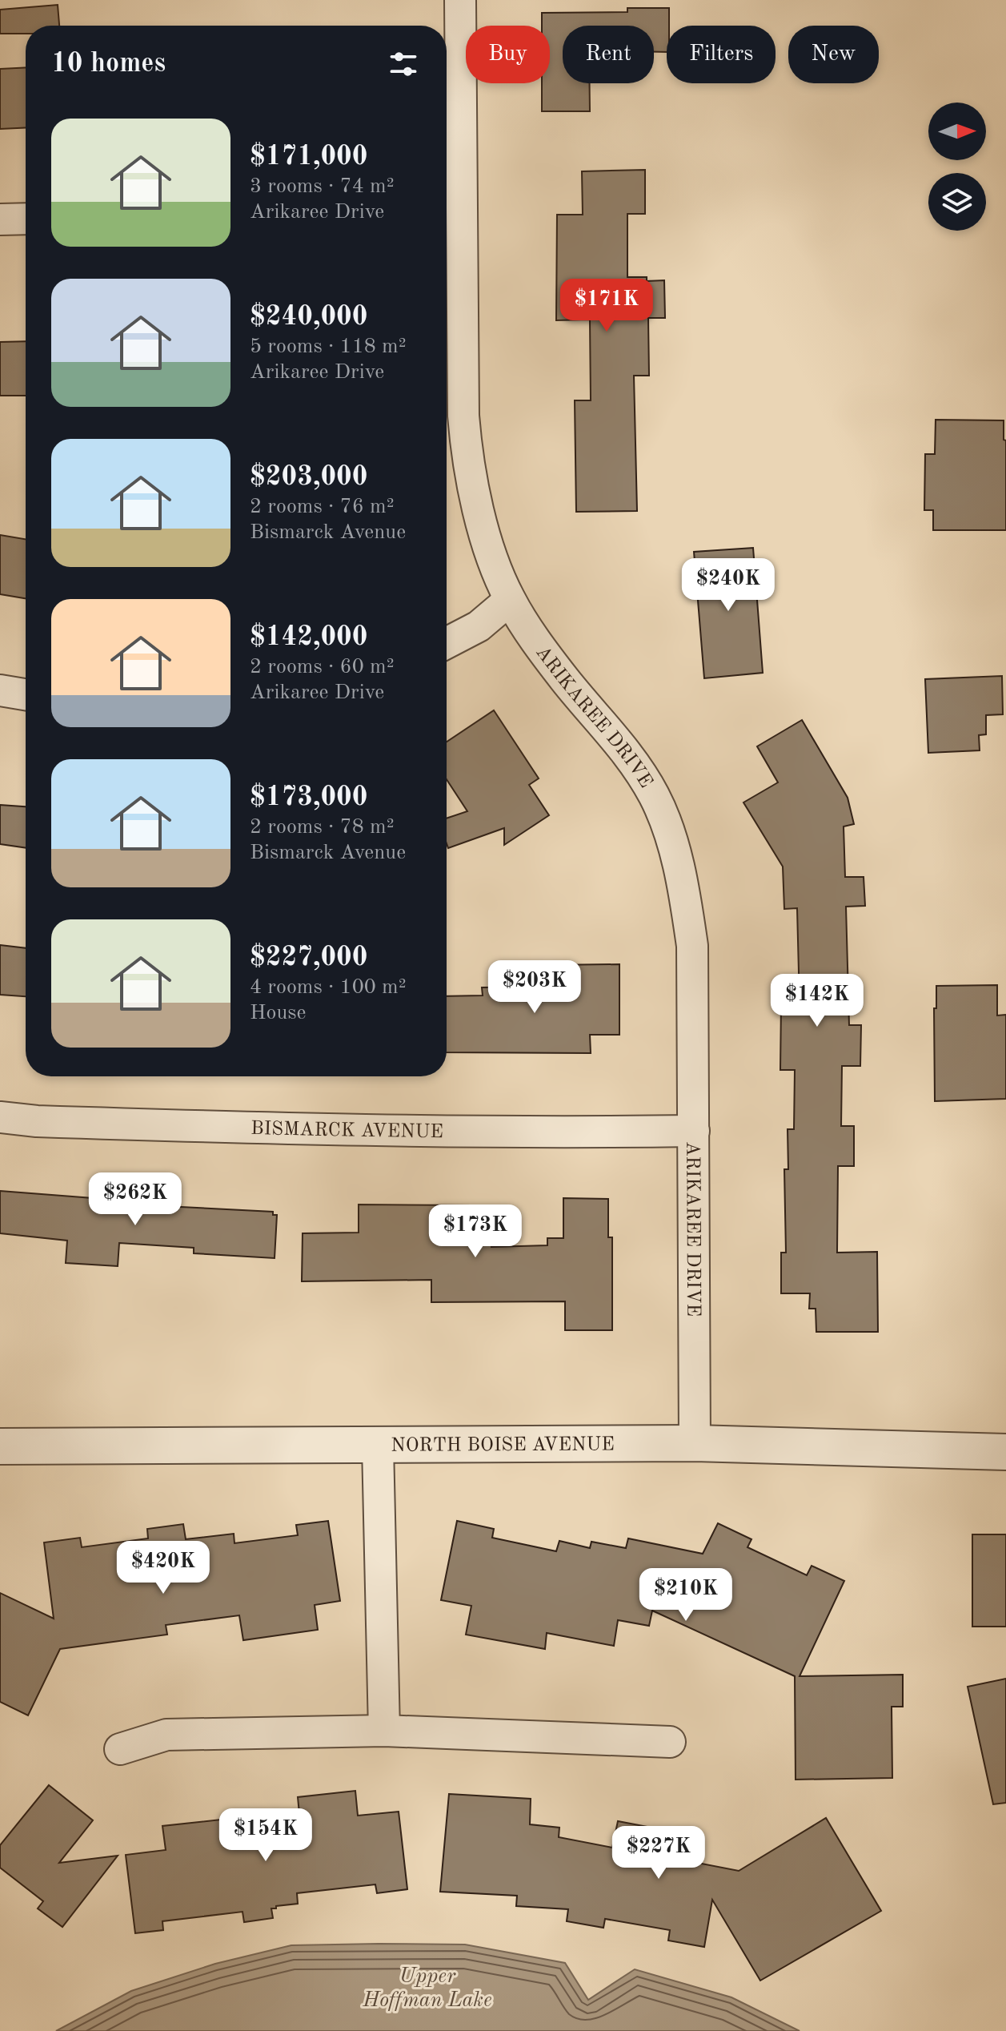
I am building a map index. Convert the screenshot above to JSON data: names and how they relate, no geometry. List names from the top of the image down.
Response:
{
  "streets": {
    "street": ["ARIKAREE DRIVE", "BISMARCK AVENUE", "NORTH BOISE AVENUE"]
  },
  "crossings": [
    ["ARIKAREE DRIVE", "BISMARCK AVENUE"],
    ["ARIKAREE DRIVE", "NORTH BOISE AVENUE"]
  ],
  "water": ["Upper Hoffman Lake"],
  "north": "right",
  "page": {
    "chip": [
      "Buy",
      "Rent",
      "Filters",
      "New"
    ],
    "heading": "10 homes",
    "list": [
      {
        "name": "$171,000",
        "note": "3 rooms · 74 m² · Arikaree Drive"
      },
      {
        "name": "$240,000",
        "note": "5 rooms · 118 m² · Arikaree Drive"
      },
      {
        "name": "$203,000",
        "note": "2 rooms · 76 m² · Bismarck Avenue"
      },
      {
        "name": "$142,000",
        "note": "2 rooms · 60 m² · Arikaree Drive"
      },
      {
        "name": "$173,000",
        "note": "2 rooms · 78 m² · Bismarck Avenue"
      },
      {
        "name": "$227,000",
        "note": "4 rooms · 100 m² · House"
      }
    ],
    "price": [
      "$171K",
      "$240K",
      "$203K",
      "$142K",
      "$262K",
      "$173K",
      "$420K",
      "$210K",
      "$154K",
      "$227K"
    ]
  }
}
